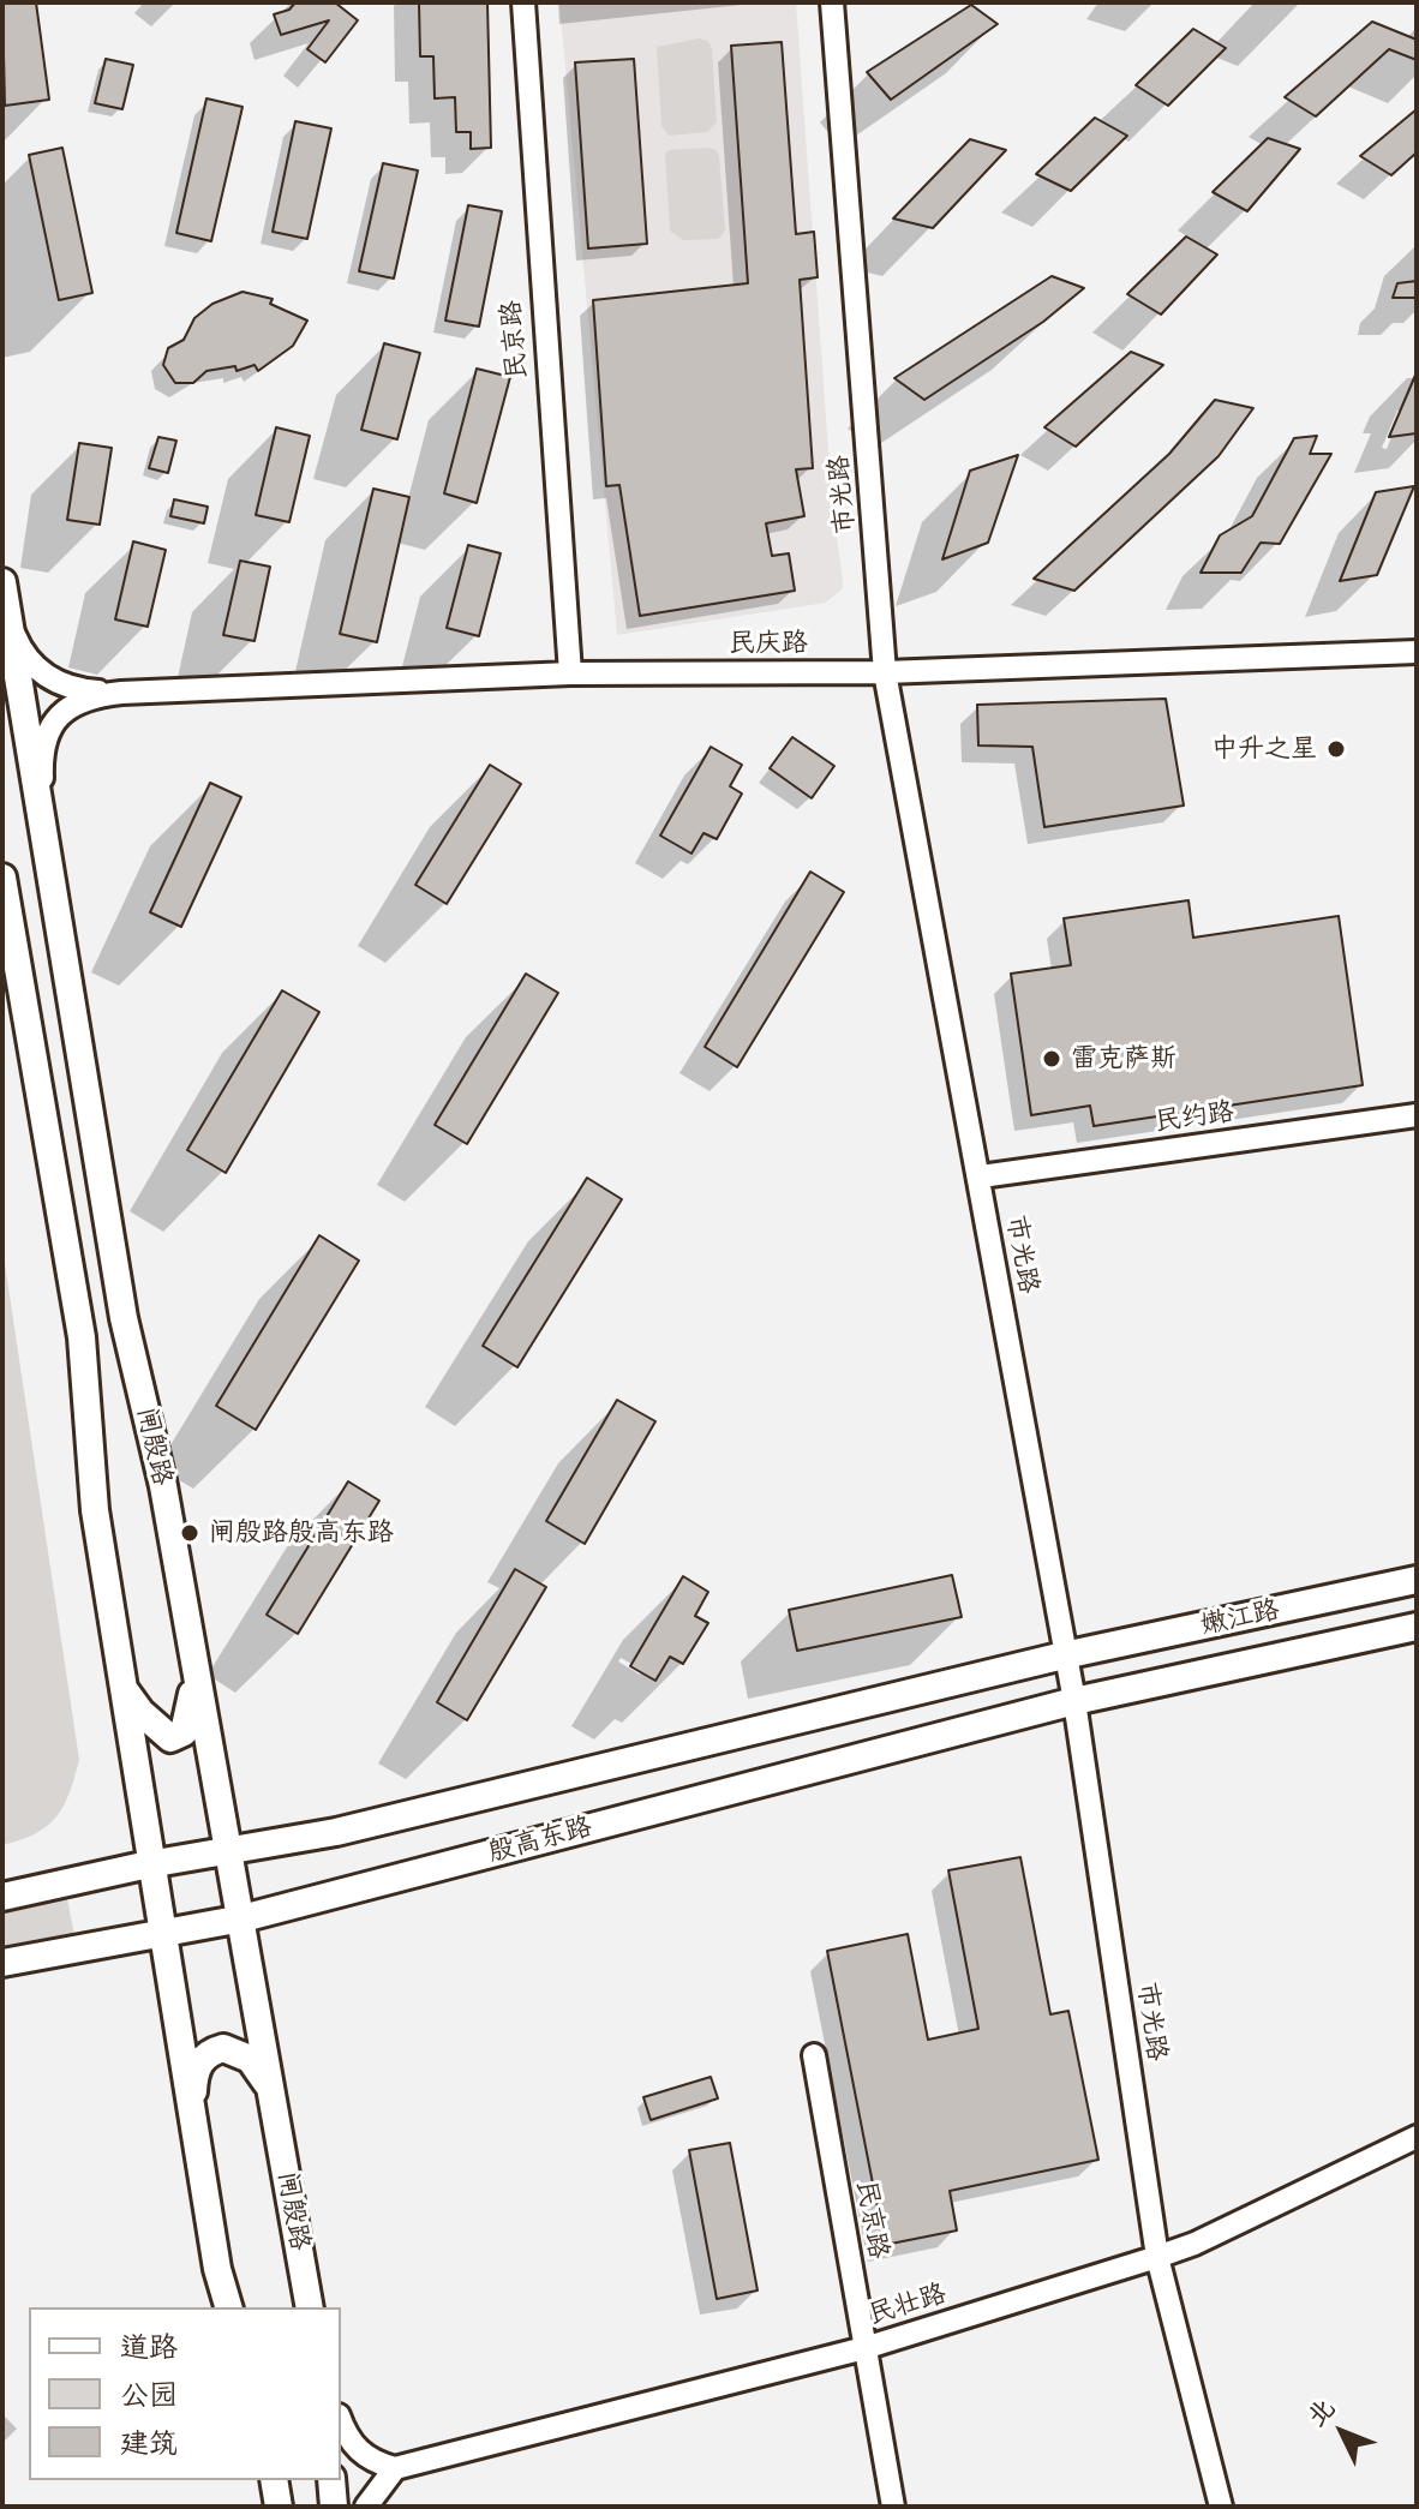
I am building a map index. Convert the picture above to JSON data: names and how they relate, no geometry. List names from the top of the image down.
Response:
{
  "streets": {
    "main road": ["闸殷路", "嫩江路", "殷高东路"],
    "street": [
      "民京路",
      "市光路",
      "民庆路",
      "民约路",
      "民壮路"
    ]
  },
  "crossings": [
    ["民京路", "民庆路"],
    ["民京路", "民壮路"],
    ["市光路", "民庆路"],
    ["市光路", "民约路"],
    ["市光路", "嫩江路"],
    ["市光路", "殷高东路"],
    ["市光路", "民壮路"],
    ["民庆路", "闸殷路"],
    ["闸殷路", "殷高东路"],
    ["嫩江路", "殷高东路"]
  ],
  "places": ["中升之星", "雷克萨斯", "闸殷路殷高东路"],
  "legend": ["道路", "公园", "建筑"],
  "north": "top left"
}
